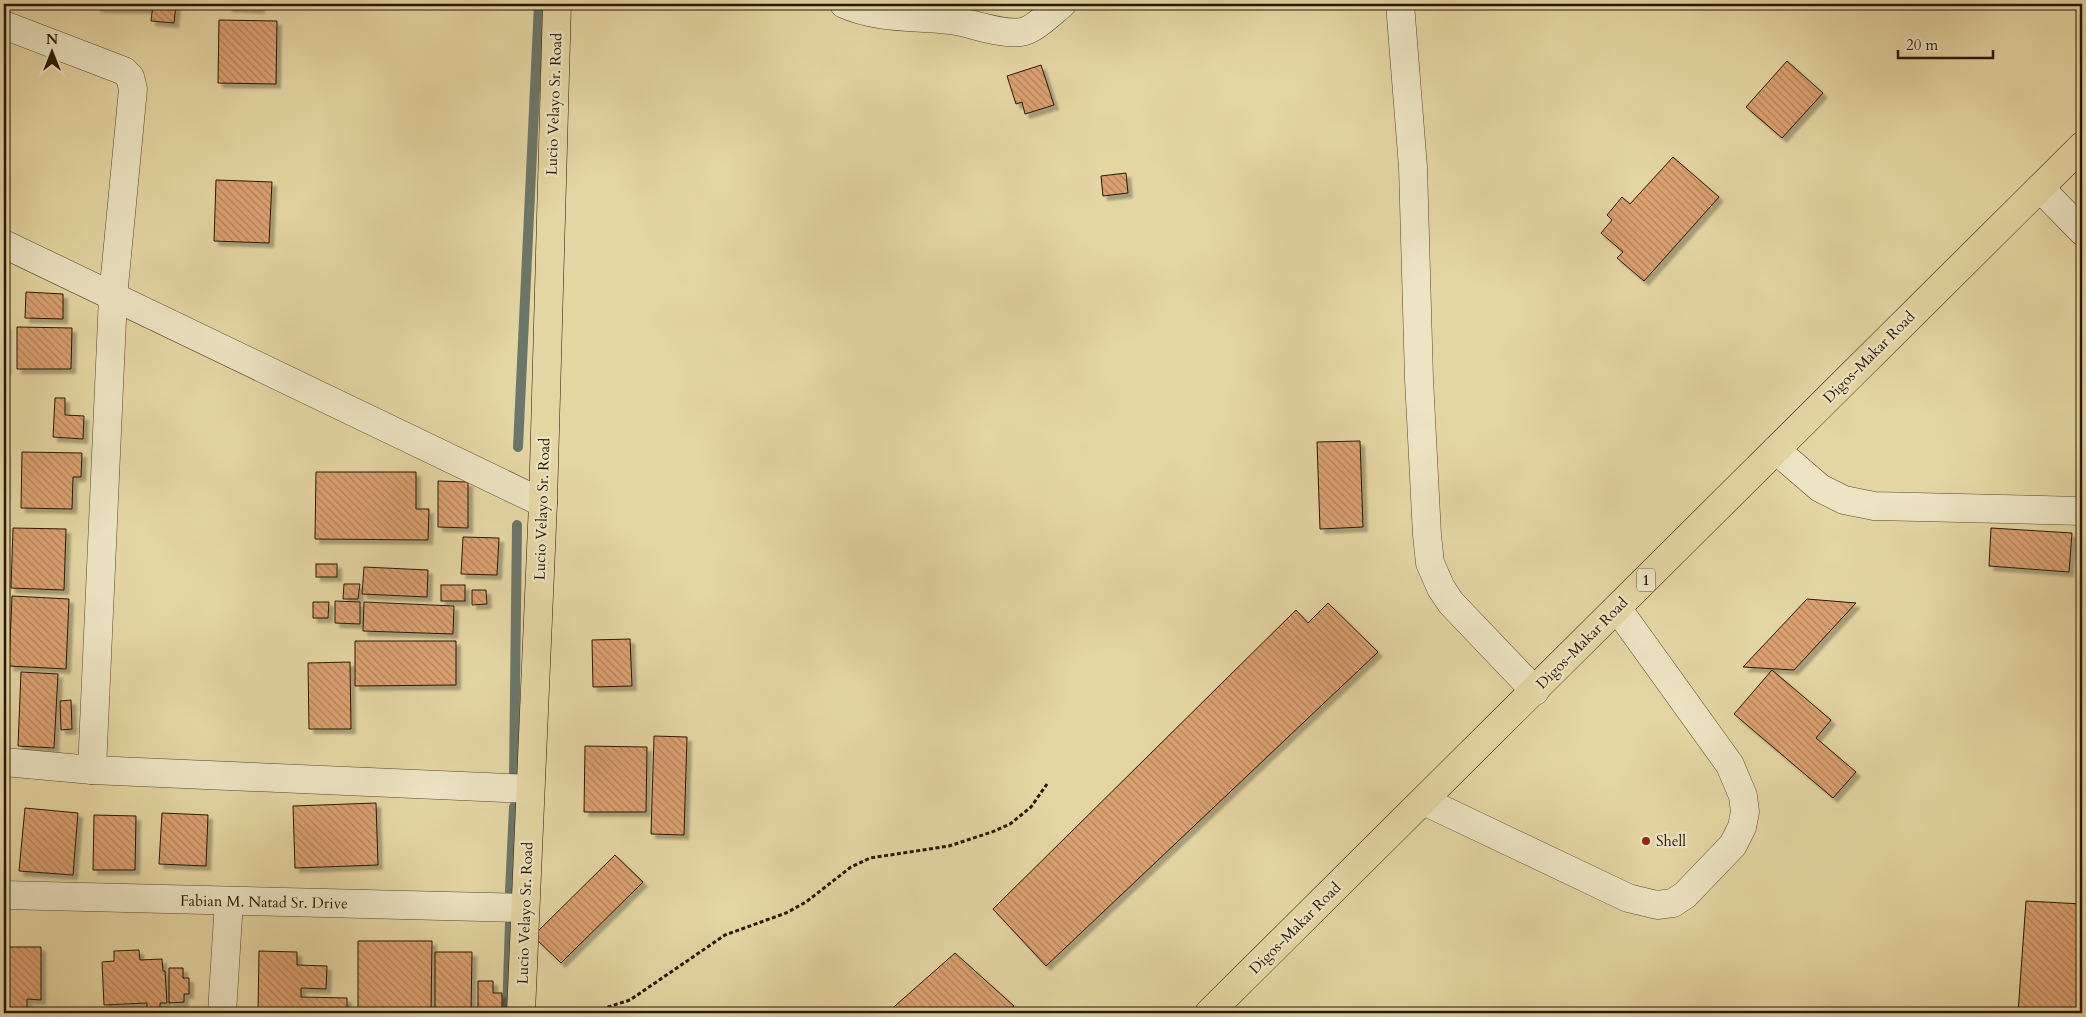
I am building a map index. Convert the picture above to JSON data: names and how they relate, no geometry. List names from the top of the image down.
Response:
{
  "streets": {
    "main road": ["Lucio Velayo Sr. Road", "Digos-Makar Road", "1"],
    "street": ["Fabian M. Natad Sr. Drive"]
  },
  "crossings": [
    ["Lucio Velayo Sr. Road", "Fabian M. Natad Sr. Drive"]
  ],
  "places": ["Shell"],
  "scale_bar": "20 m",
  "north": "top"
}
